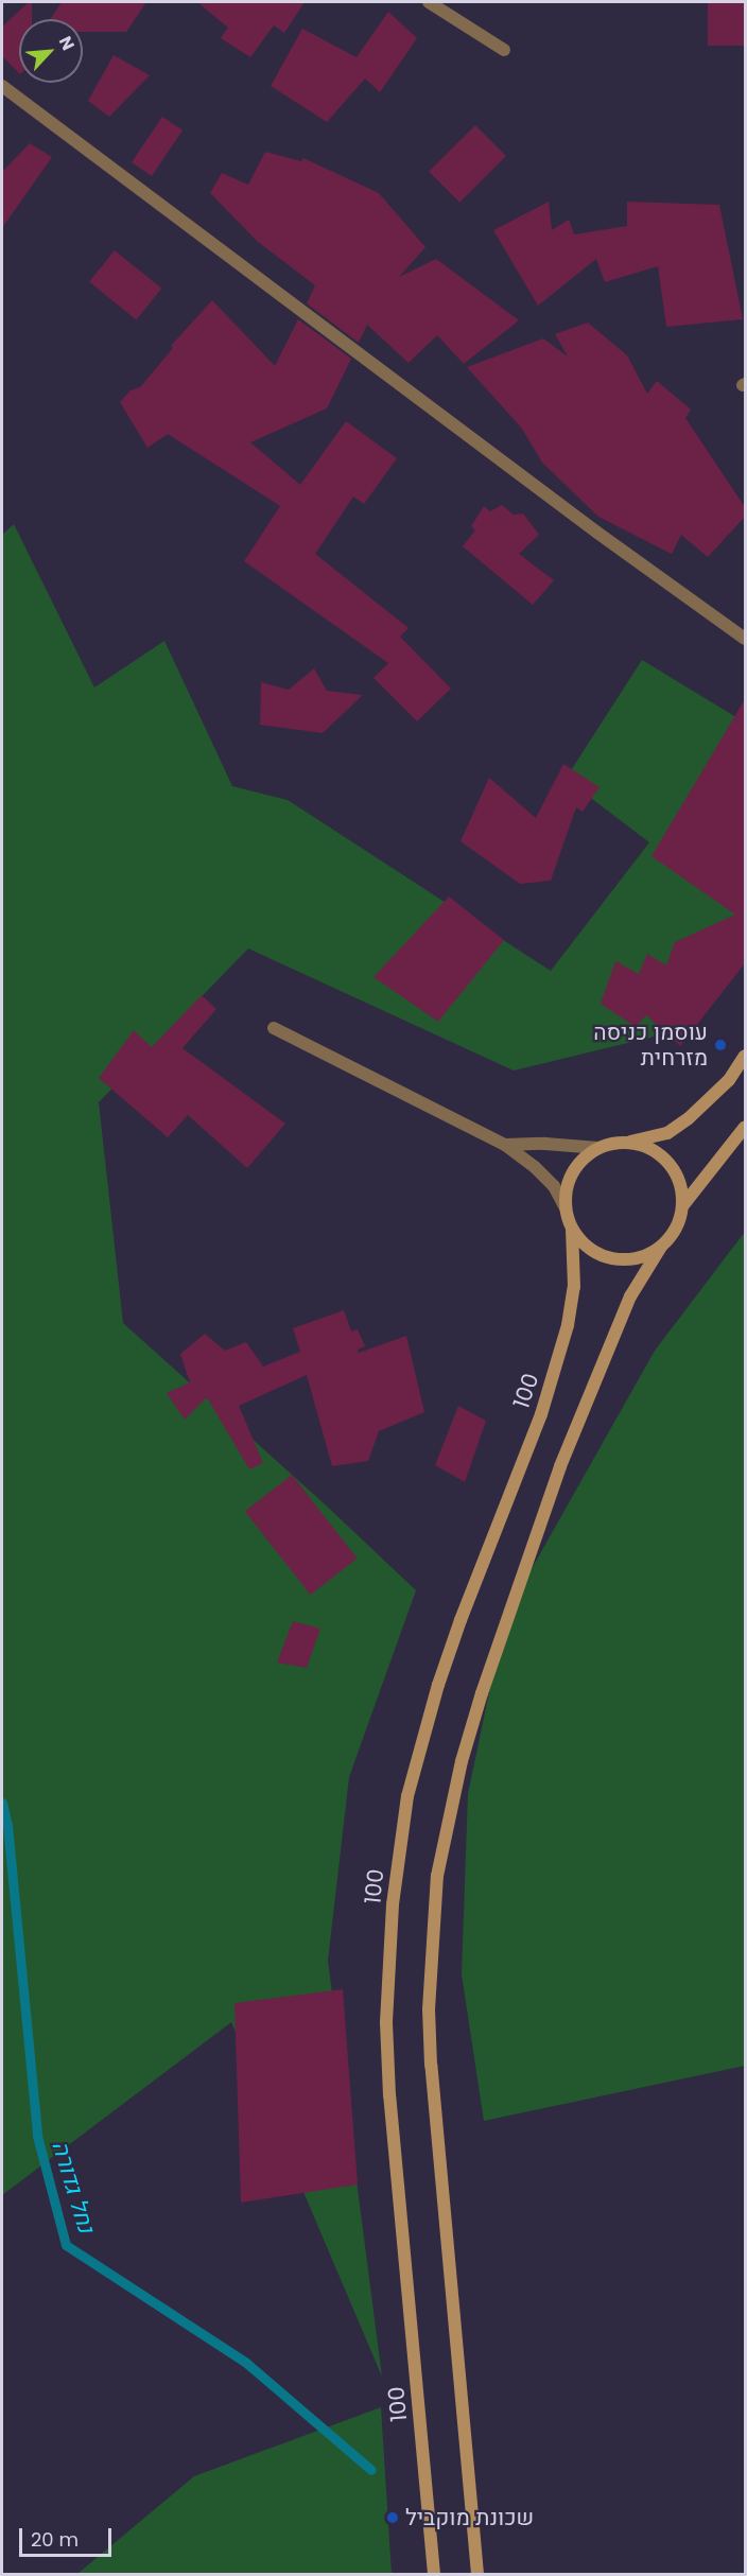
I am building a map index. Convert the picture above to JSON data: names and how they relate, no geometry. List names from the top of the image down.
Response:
{
  "streets": {
    "main road": ["100"]
  },
  "water": ["נחל גדורה"],
  "places": ["עוסמן כניסה מזרחית", "שכונת מוקביל"],
  "scale_bar": "20 m",
  "north": "top right"
}
